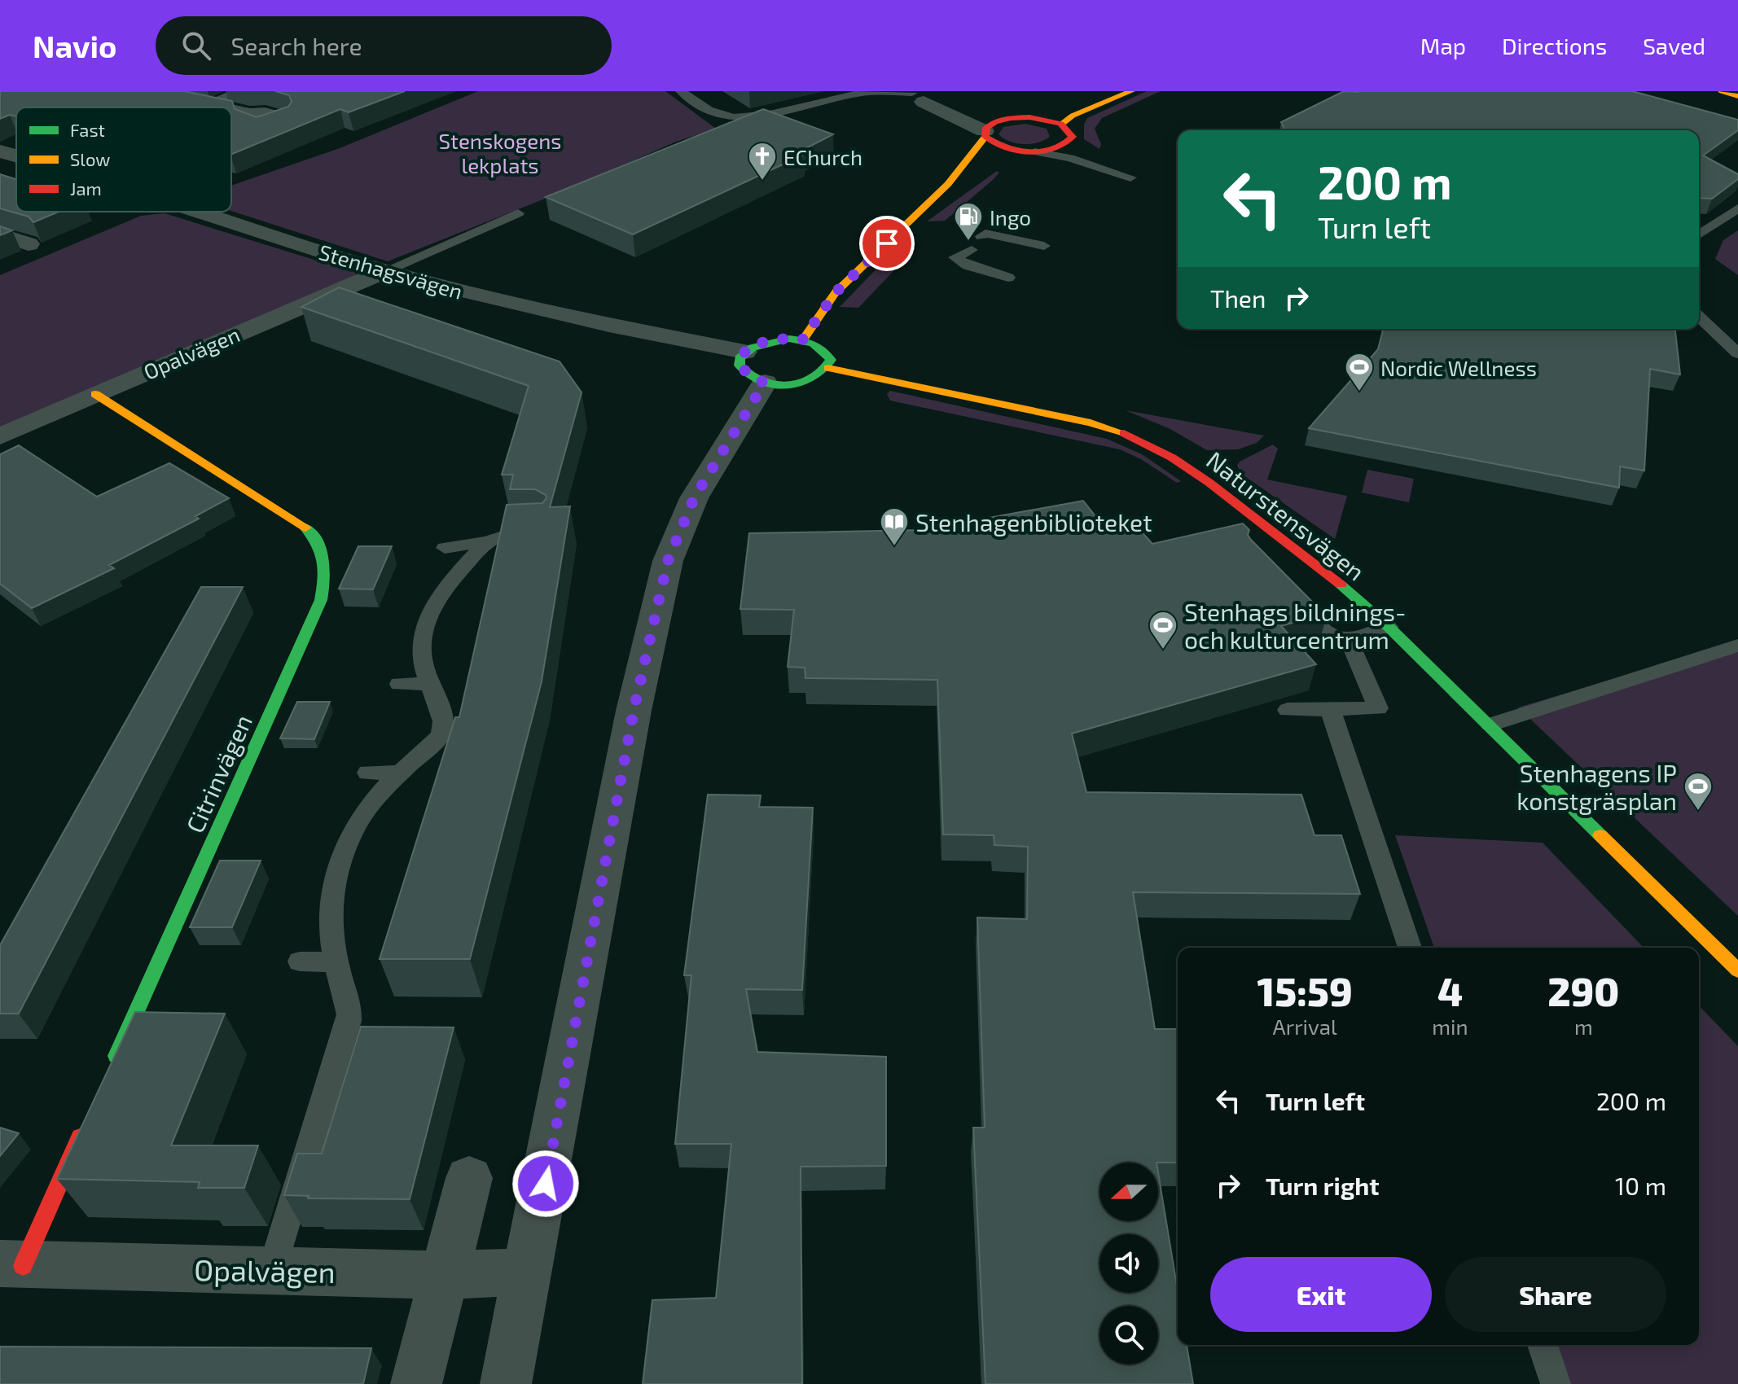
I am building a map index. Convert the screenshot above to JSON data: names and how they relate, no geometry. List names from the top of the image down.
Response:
{
  "streets": {
    "street": [
      "Stenhagsvägen",
      "Opalvägen",
      "Naturstensvägen",
      "Citrinvägen"
    ]
  },
  "crossings": [
    ["Stenhagsvägen", "Opalvägen"],
    ["Opalvägen", "Citrinvägen"]
  ],
  "parks": ["Stenskogens lekplats"],
  "places": {
    "church": ["EChurch"],
    "fuel station": ["Ingo"],
    "sports": ["Nordic Wellness", "Stenhags bildnings- och kulturcentrum", "Stenhagens IP konstgräsplan"],
    "library": ["Stenhagenbiblioteket"]
  },
  "legend": ["Fast", "Slow", "Jam"],
  "north": "left",
  "page": {
    "header": "Navio",
    "search": "Search here",
    "nav": ["Map", "Directions", "Saved"],
    "turn": ["200 m", "Turn left"],
    "then": "Then",
    "eta": [
      "15:59",
      "Arrival",
      "4",
      "min",
      "290",
      "m"
    ],
    "list": [
      {
        "name": "Turn left",
        "value": "200 m"
      },
      {
        "name": "Turn right",
        "value": "10 m"
      }
    ],
    "buttons": ["Exit", "Share"]
  }
}
